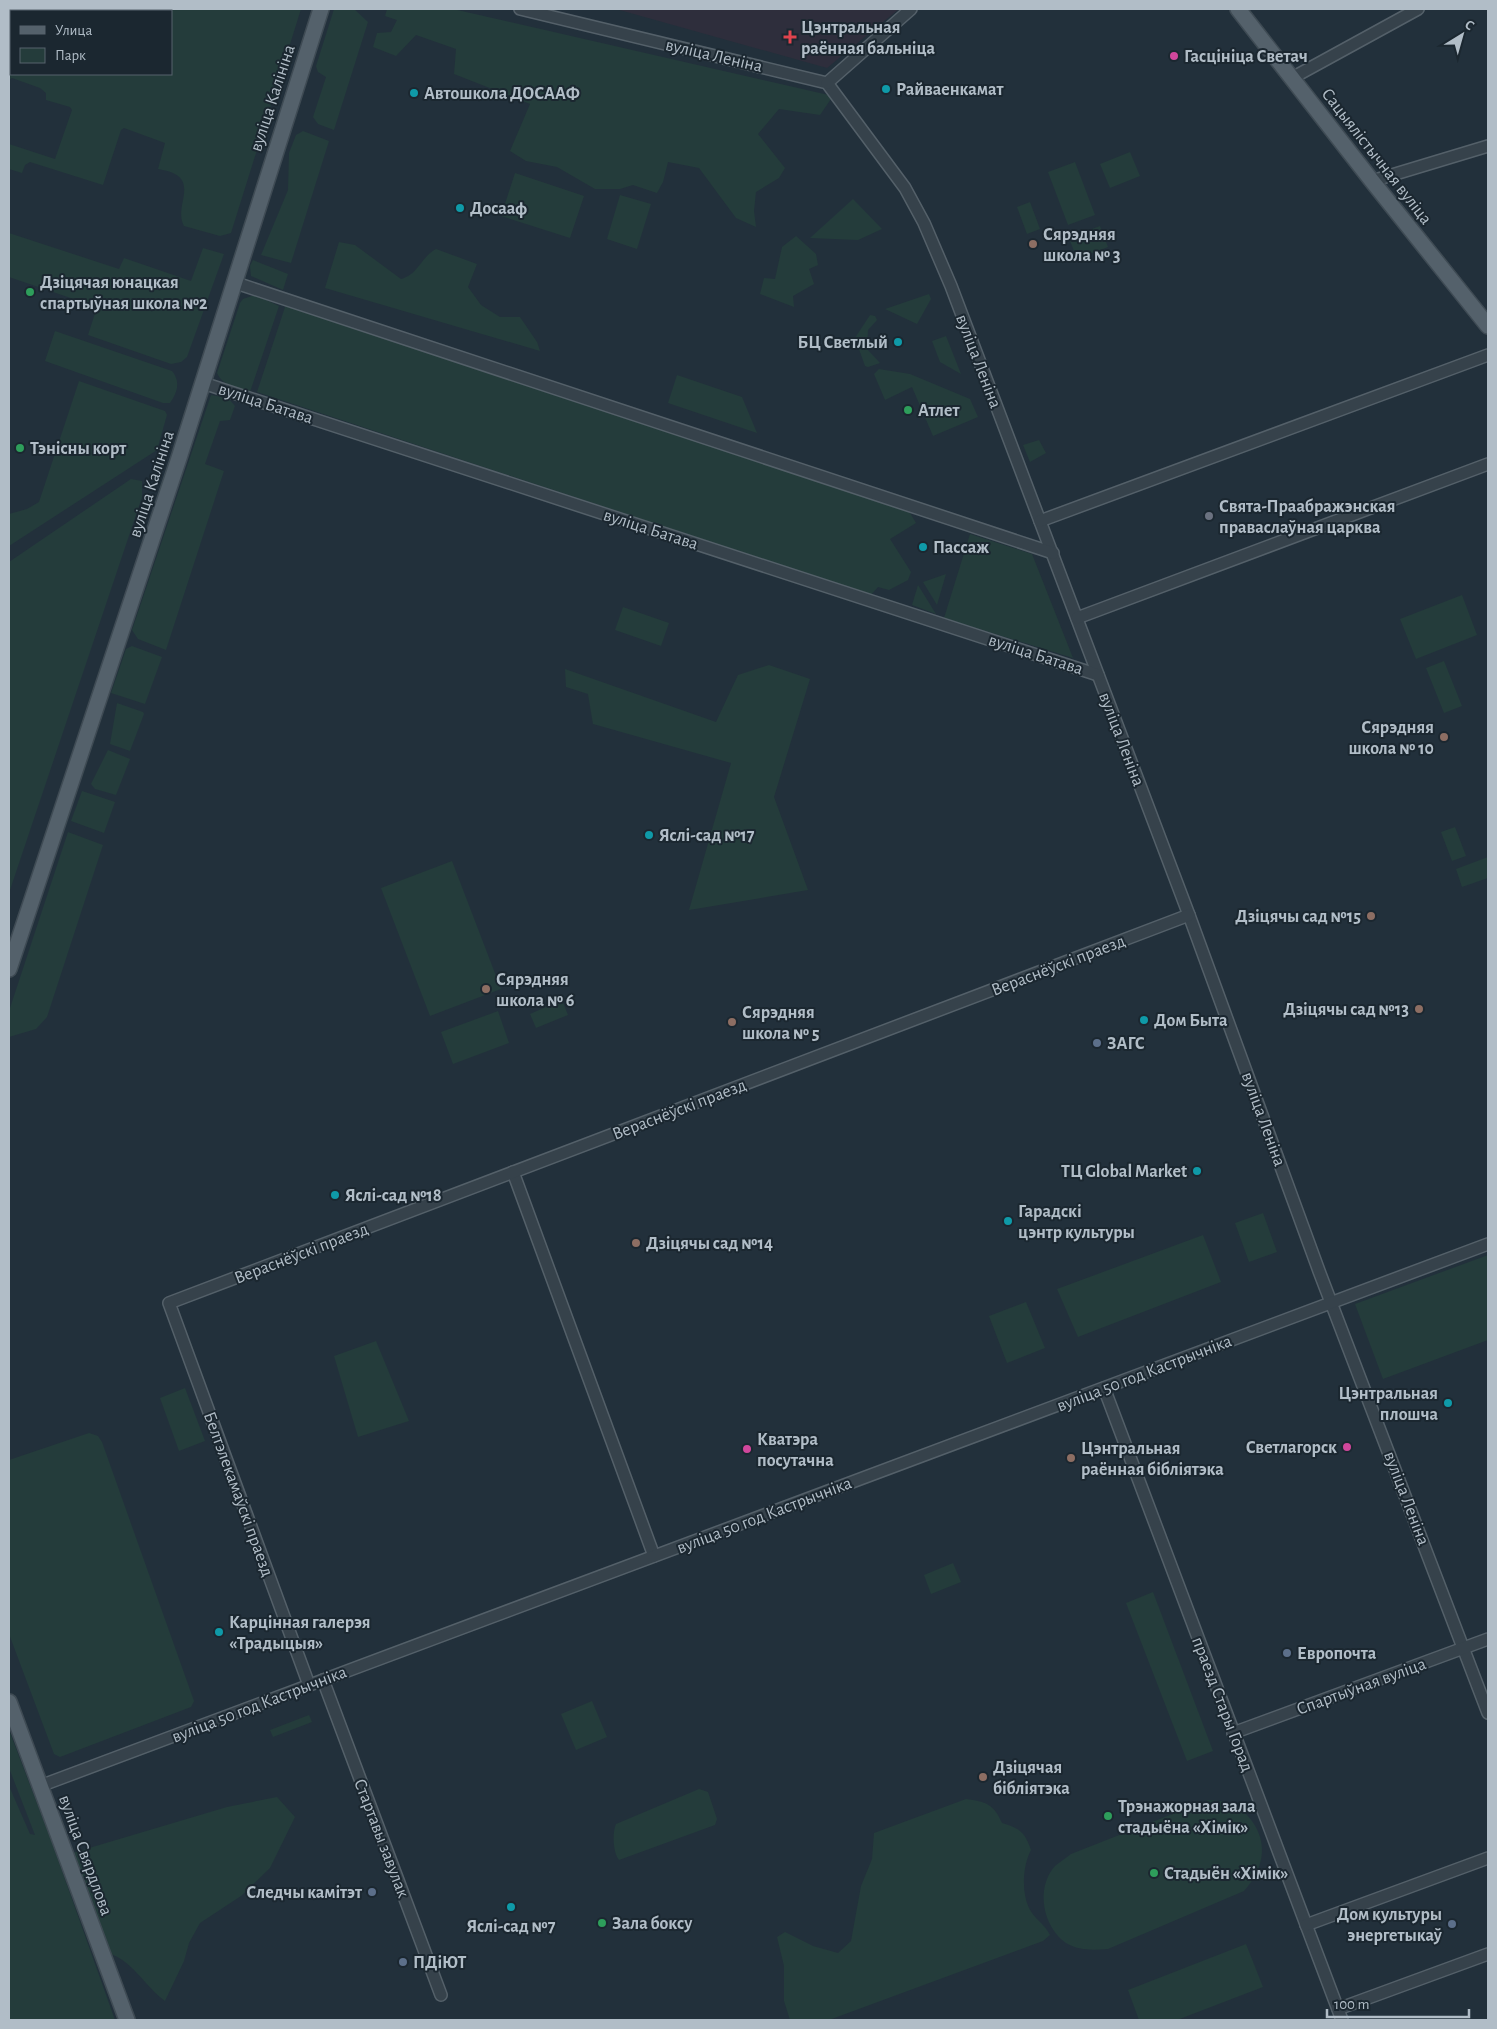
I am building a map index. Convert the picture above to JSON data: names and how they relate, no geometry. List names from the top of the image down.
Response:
{
  "streets": {
    "main road": ["вуліца Калініна", "Сацыялістычная вуліца", "вуліца Свярдлова"],
    "street": [
      "вуліца Леніна",
      "вуліца Батава",
      "Вераснёўскі праезд",
      "вуліца 50 год Кастрычніка",
      "Белтэлекамаўскі праезд",
      "Спартыўная вуліца",
      "праезд Стары Горад",
      "Стартавы завулак"
    ]
  },
  "crossings": [
    ["вуліца Леніна", "вуліца Батава"],
    ["вуліца Леніна", "Вераснёўскі праезд"],
    ["вуліца Леніна", "вуліца 50 год Кастрычніка"],
    ["вуліца Леніна", "Спартыўная вуліца"],
    ["вуліца Калініна", "вуліца Батава"],
    ["Вераснёўскі праезд", "Белтэлекамаўскі праезд"],
    ["вуліца 50 год Кастрычніка", "Белтэлекамаўскі праезд"],
    ["вуліца 50 год Кастрычніка", "праезд Стары Горад"],
    ["вуліца 50 год Кастрычніка", "Стартавы завулак"],
    ["вуліца 50 год Кастрычніка", "вуліца Свярдлова"],
    ["Спартыўная вуліца", "праезд Стары Горад"]
  ],
  "places": {
    "health": ["Цэнтральная раённая бальніца"],
    "other": [
      "Гасцініца Светач",
      "Райваенкамат",
      "Автошкола ДОСААФ",
      "Досааф",
      "Сярэдняя школа № 3",
      "Дзіцячая юнацкая спартыўная школа №2",
      "БЦ Светлый",
      "Атлет",
      "Тэнісны корт",
      "Свята-Праабражэнская праваслаўная царква",
      "Пассаж",
      "Сярэдняя школа № 10",
      "Яслі-сад №17",
      "Дзіцячы сад №15",
      "Сярэдняя школа № 6",
      "Дзіцячы сад №13",
      "Дом Быта",
      "Сярэдняя школа № 5",
      "ЗАГС",
      "ТЦ Global Market",
      "Яслі-сад №18",
      "Гарадскі цэнтр культуры",
      "Дзіцячы сад №14",
      "Цэнтральная плошча",
      "Светлагорск",
      "Кватэра посутачна",
      "Цэнтральная раённая бібліятэка",
      "Карцінная галерэя «Традыцыя»",
      "Европочта",
      "Дзіцячая бібліятэка",
      "Трэнажорная зала стадыёна «Хімік»",
      "Стадыён «Хімік»",
      "Следчы камітэт",
      "Яслі-сад №7",
      "Зала боксу",
      "Дом культуры энергетыкаў",
      "ПДіЮТ"
    ]
  },
  "legend": ["Улица", "Парк"],
  "scale_bar": "100 m",
  "north": "top right"
}
